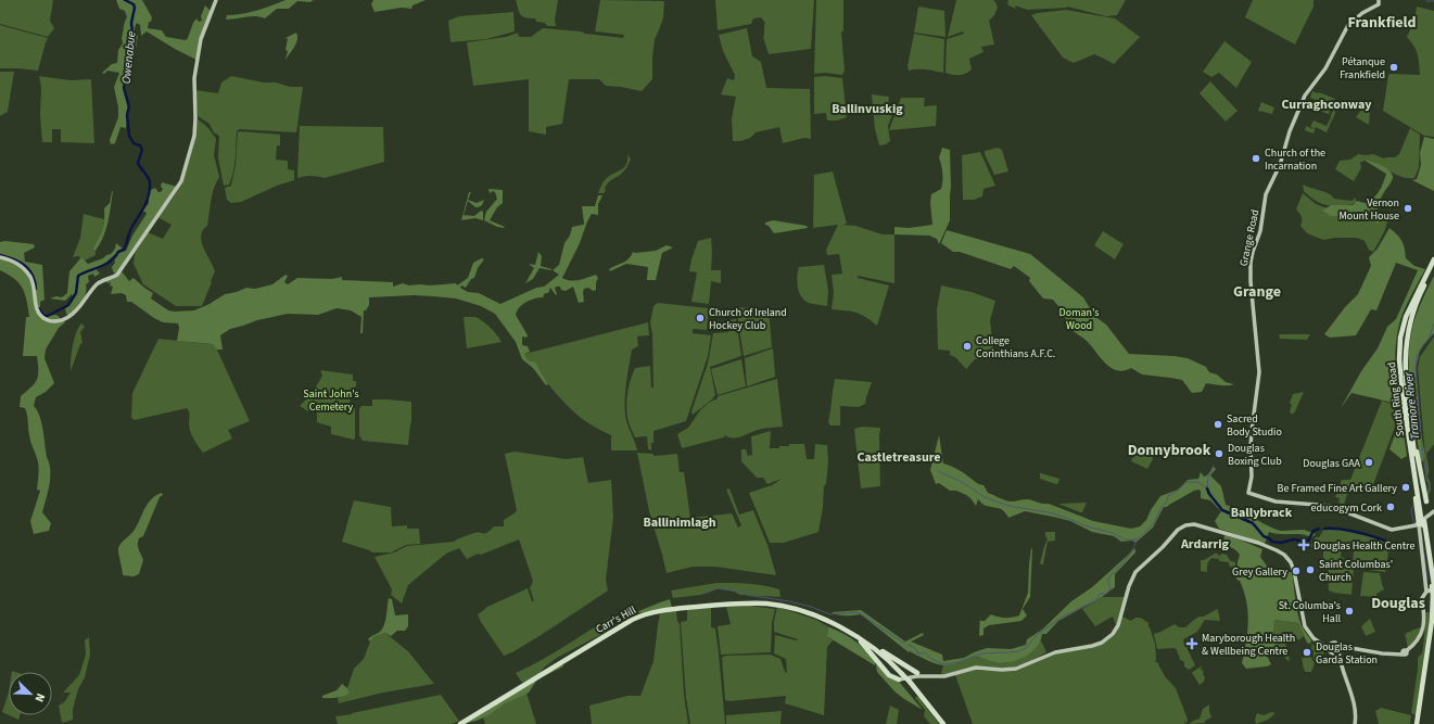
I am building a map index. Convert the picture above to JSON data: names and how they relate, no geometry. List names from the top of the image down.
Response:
{
  "streets": {
    "highway": ["South Ring Road", "Carr's Hill"],
    "main road": ["Grange Road"]
  },
  "districts": [
    "Frankfield",
    "Curraghconway",
    "Ballinvuskig",
    "Grange",
    "Donnybrook",
    "Castletreasure",
    "Ballybrack",
    "Ballinimlagh",
    "Ardarrig",
    "Douglas"
  ],
  "water": ["Owenabue", "Tramore River"],
  "parks": ["Doman's Wood", "Saint John's Cemetery"],
  "places": {
    "other": [
      "Pétanque Frankfield",
      "Church of the Incarnation",
      "Vernon Mount House",
      "Church of Ireland Hockey Club",
      "College Corinthians A.F.C.",
      "Sacred Body Studio",
      "Douglas Boxing Club",
      "Douglas GAA",
      "Be Framed Fine Art Gallery",
      "educogym Cork",
      "Saint Columbas' Church",
      "Grey Gallery",
      "St. Columba's Hall",
      "Douglas Garda Station"
    ],
    "health": ["Douglas Health Centre", "Maryborough Health & Wellbeing Centre"]
  },
  "north": "bottom right"
}
